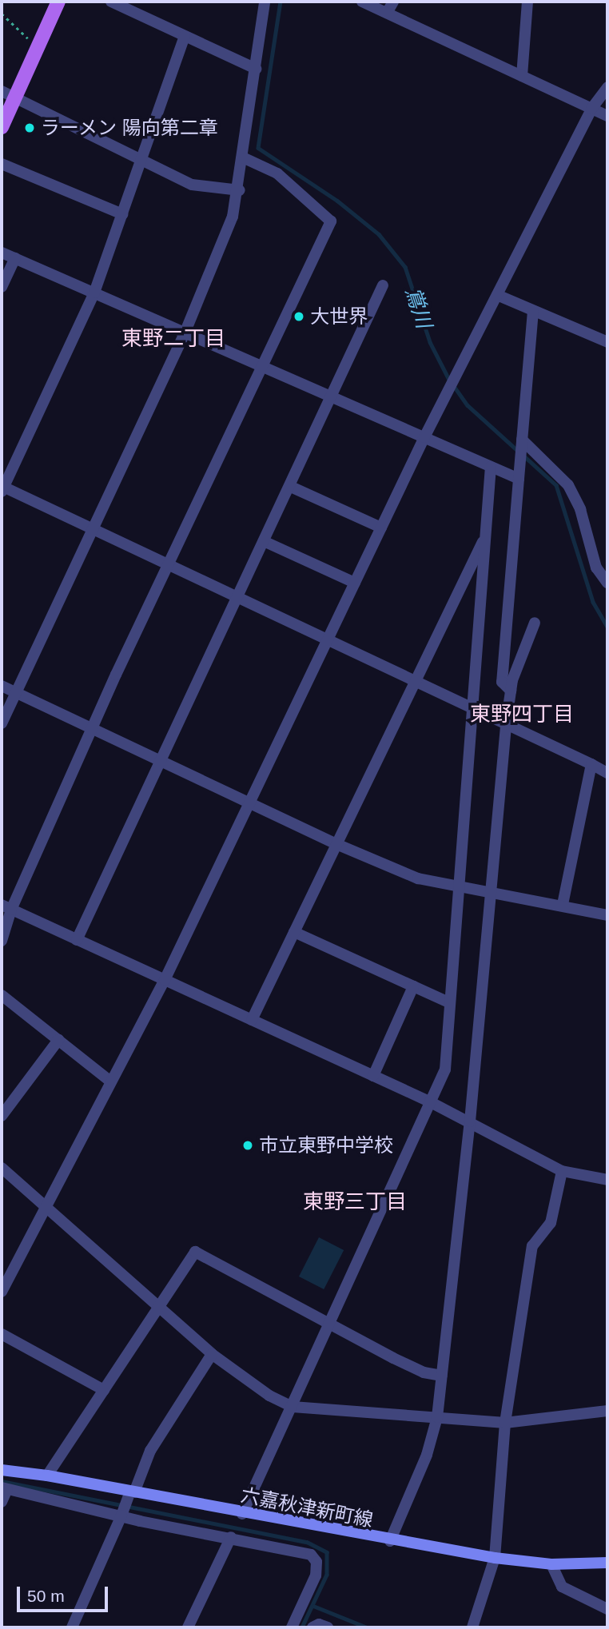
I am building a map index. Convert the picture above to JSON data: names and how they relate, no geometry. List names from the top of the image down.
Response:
{
  "streets": {
    "main road": ["六嘉秋津新町線"]
  },
  "districts": ["東野二丁目", "東野四丁目", "東野三丁目"],
  "water": ["鴬川"],
  "places": ["ラーメン 陽向第二章", "大世界", "市立東野中学校"],
  "scale_bar": "50 m"
}
